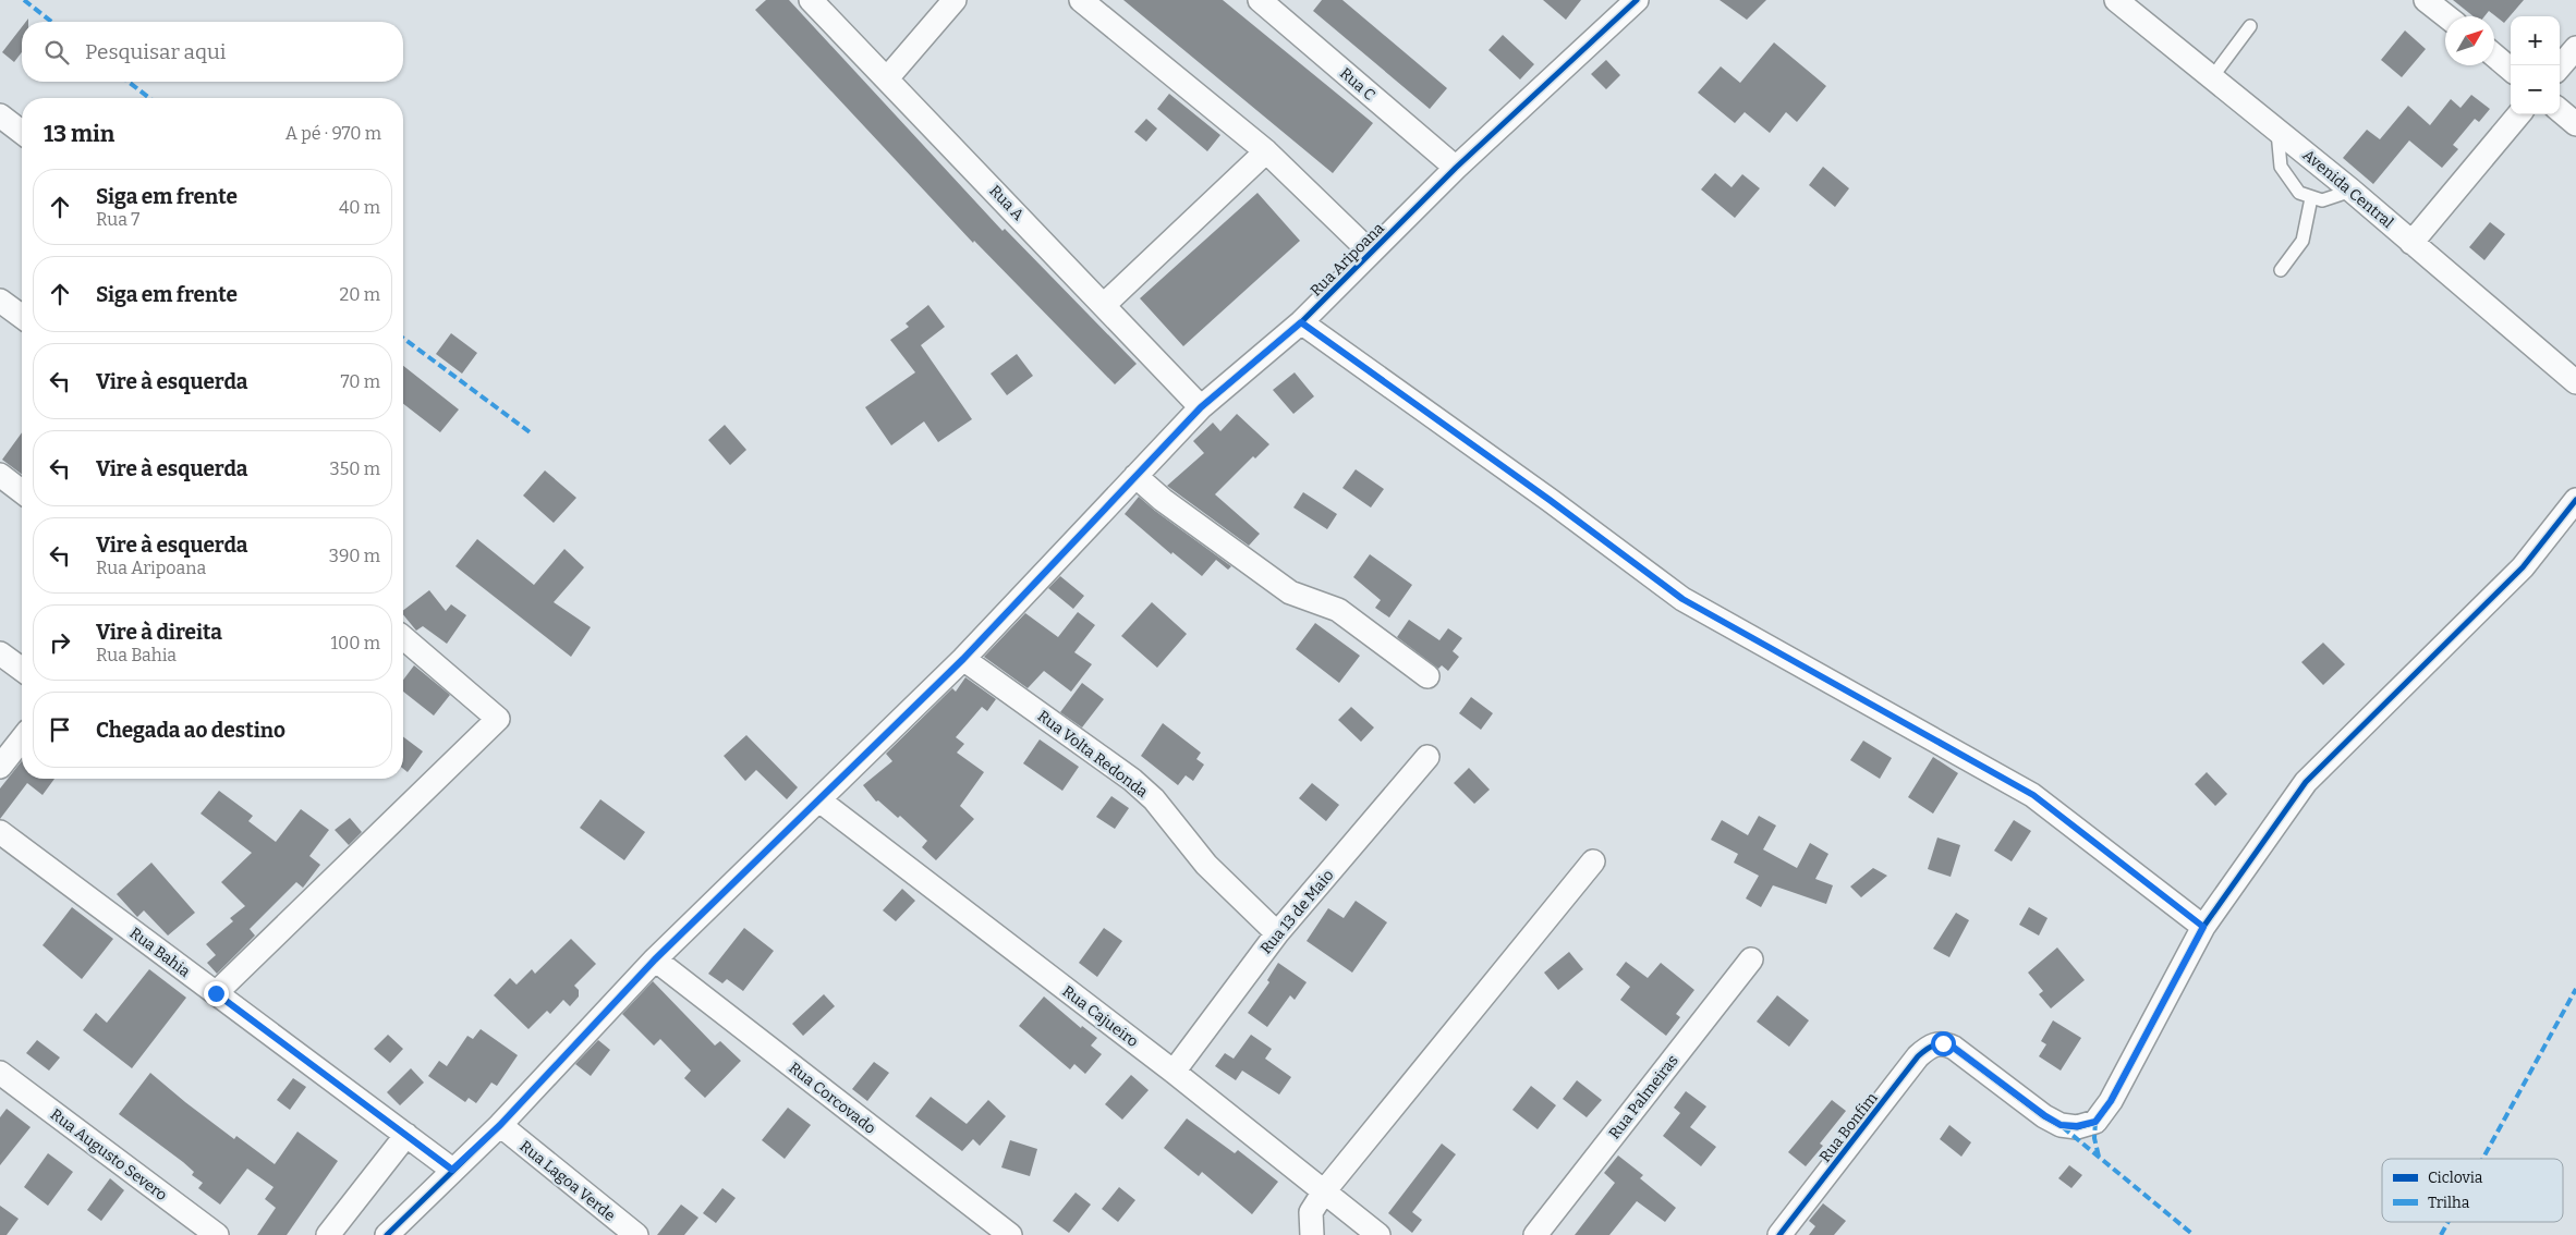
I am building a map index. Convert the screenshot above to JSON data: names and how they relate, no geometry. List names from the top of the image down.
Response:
{
  "streets": {
    "street": [
      "Rua C",
      "Avenida Central",
      "Rua A",
      "Rua Aripoana",
      "Rua Volta Redonda",
      "Rua 13 de Maio",
      "Rua Bahia",
      "Rua Cajueiro",
      "Rua Palmeiras",
      "Rua Corcovado",
      "Rua Bonfim",
      "Rua Augusto Severo",
      "Rua Lagoa Verde"
    ]
  },
  "crossings": [
    ["Rua C", "Rua Aripoana"],
    ["Rua A", "Rua Aripoana"],
    ["Rua Aripoana", "Rua Volta Redonda"],
    ["Rua Aripoana", "Rua Bahia"],
    ["Rua Aripoana", "Rua Cajueiro"],
    ["Rua Aripoana", "Rua Corcovado"],
    ["Rua Aripoana", "Rua Lagoa Verde"],
    ["Rua Volta Redonda", "Rua 13 de Maio"],
    ["Rua 13 de Maio", "Rua Cajueiro"]
  ],
  "legend": ["Ciclovia", "Trilha"],
  "north": "top right",
  "page": {
    "map_buttons": ["+", "−"],
    "search": "Pesquisar aqui",
    "heading": ["13 min", "A pé · 970 m"],
    "list": [
      ["Siga em frente", "Rua 7", "40 m"],
      ["Siga em frente", "20 m"],
      ["Vire à esquerda", "70 m"],
      ["Vire à esquerda", "350 m"],
      ["Vire à esquerda", "Rua Aripoana", "390 m"],
      ["Vire à direita", "Rua Bahia", "100 m"],
      "Chegada ao destino"
    ]
  }
}
